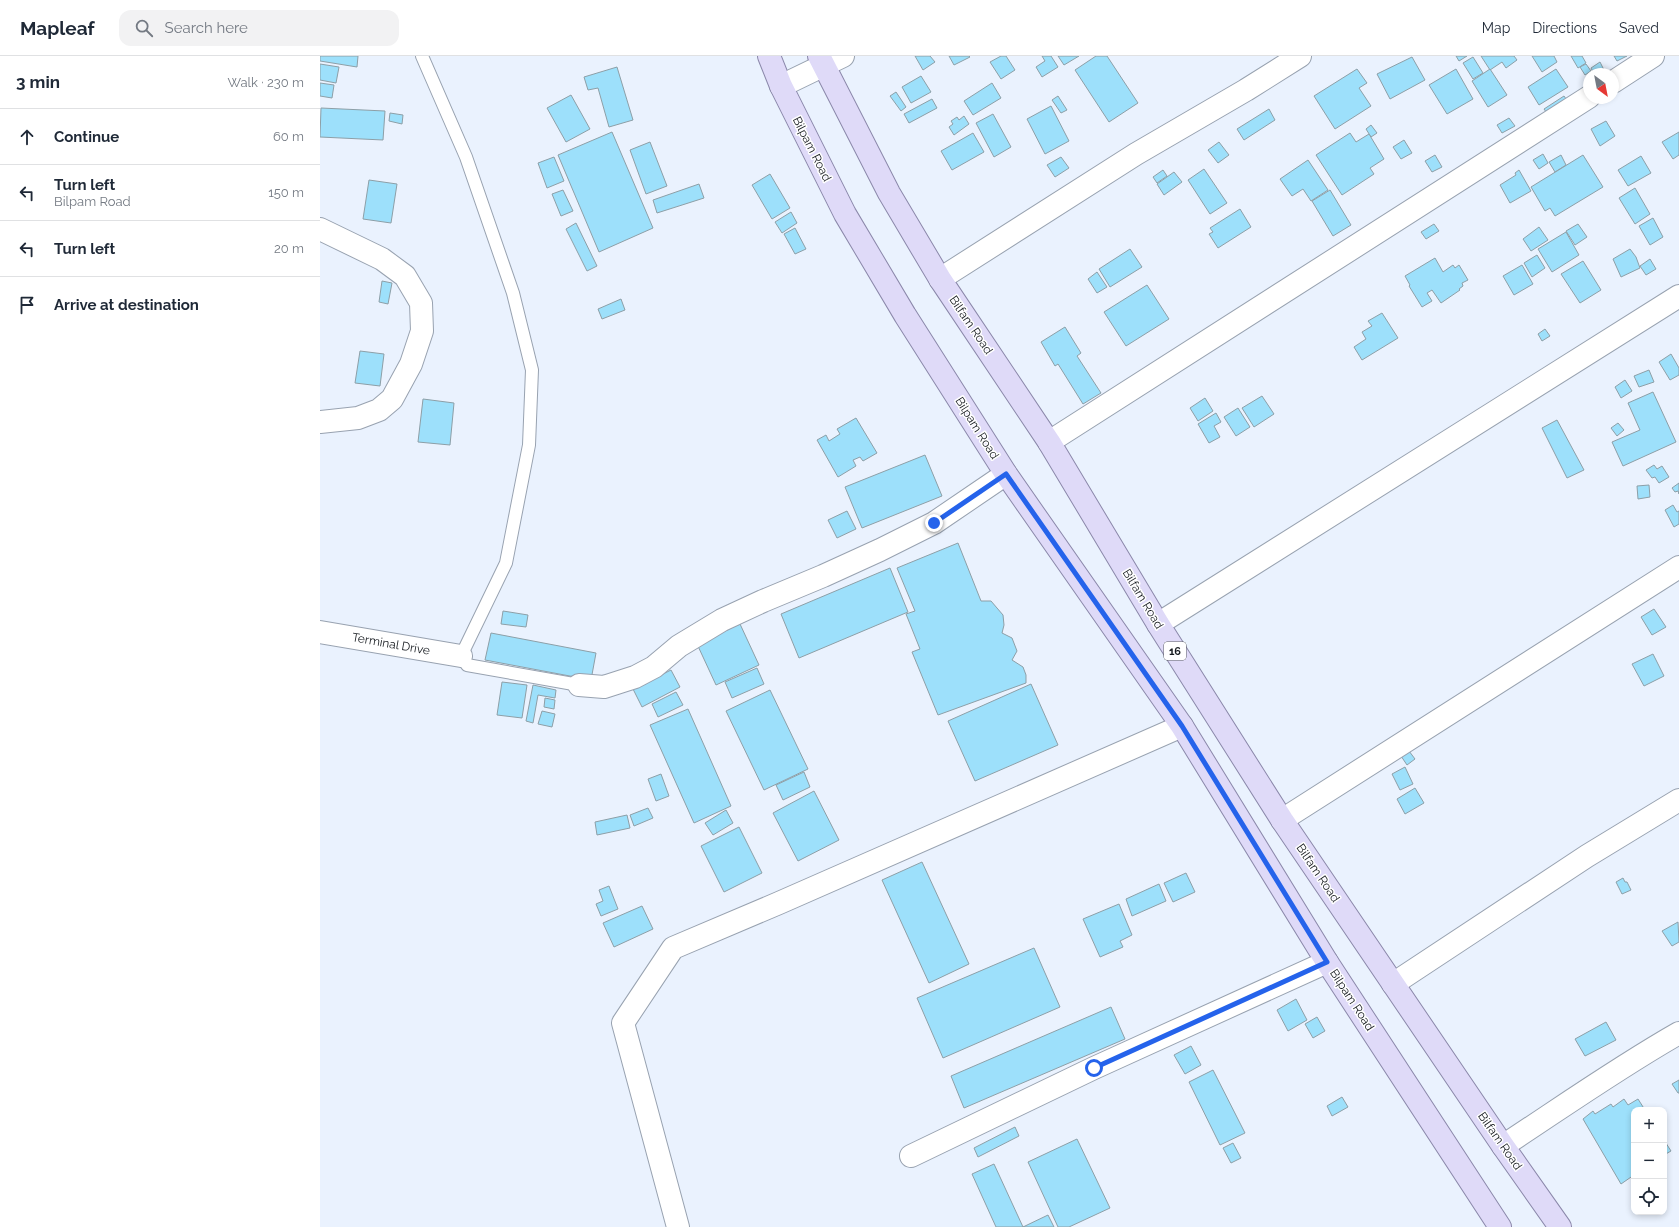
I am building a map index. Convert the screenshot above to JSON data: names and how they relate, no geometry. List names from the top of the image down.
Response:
{
  "streets": {
    "main road": ["Bilpam Road", "Bilfam Road", "16"],
    "street": ["Terminal Drive"]
  },
  "north": "bottom right",
  "page": {
    "header": "Mapleaf",
    "search": "Search here",
    "nav": ["Map", "Directions", "Saved"],
    "heading": ["3 min", "Walk · 230 m"],
    "list": [
      ["Continue", "60 m"],
      ["Turn left", "Bilpam Road", "150 m"],
      ["Turn left", "20 m"],
      "Arrive at destination"
    ],
    "map_buttons": ["+", "−"]
  }
}
